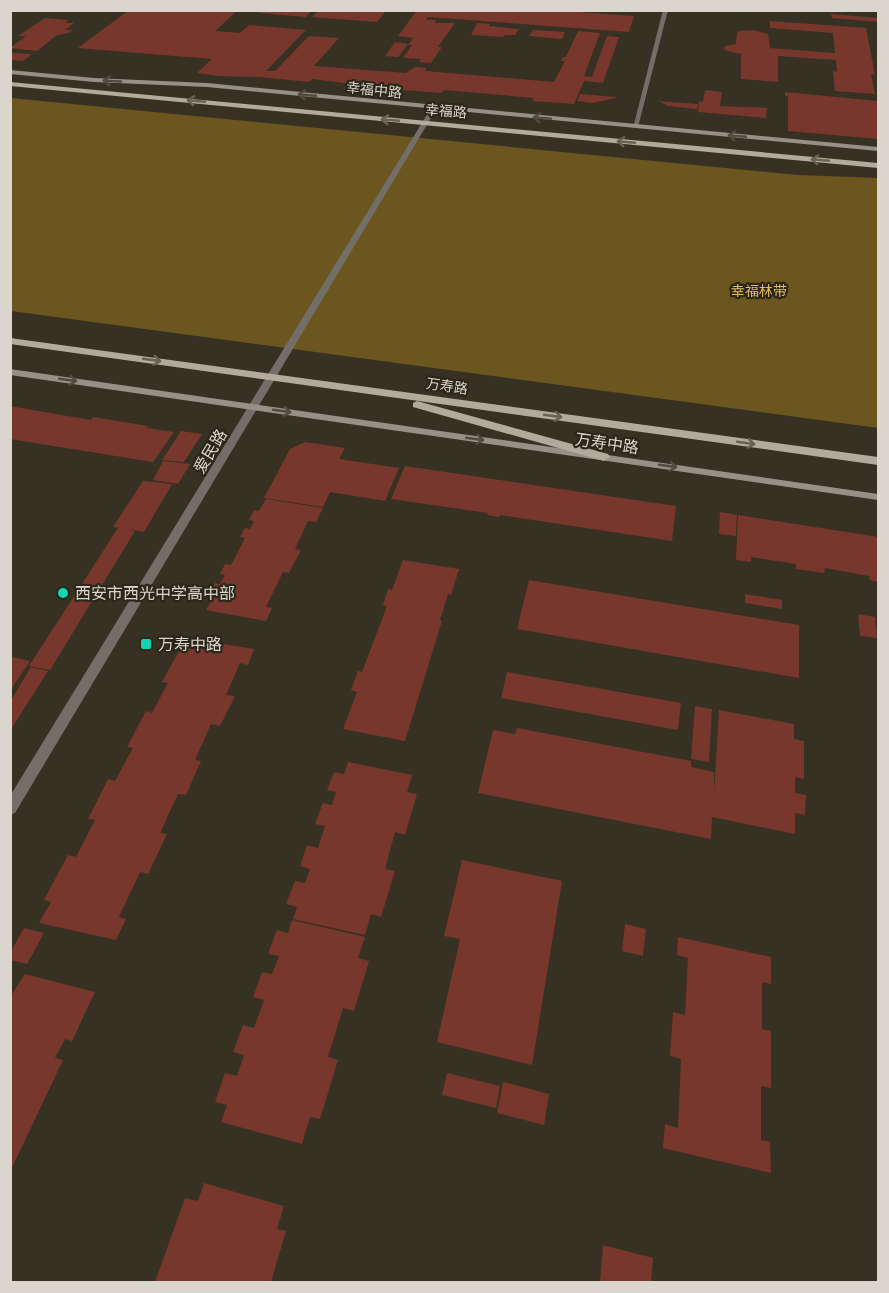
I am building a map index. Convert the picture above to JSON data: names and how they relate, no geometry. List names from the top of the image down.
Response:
{
  "streets": {
    "main road": [
      "幸福中路",
      "幸福路",
      "万寿路",
      "万寿中路"
    ],
    "street": ["爱民路"]
  },
  "crossings": [
    ["幸福中路", "爱民路"],
    ["幸福路", "爱民路"],
    ["万寿路", "爱民路"],
    ["万寿中路", "爱民路"]
  ],
  "one_way": ["幸福中路", "幸福路", "万寿中路"],
  "parks": ["幸福林带"],
  "places": {
    "other": ["西安市西光中学高中部"],
    "transit": ["万寿中路"]
  }
}
